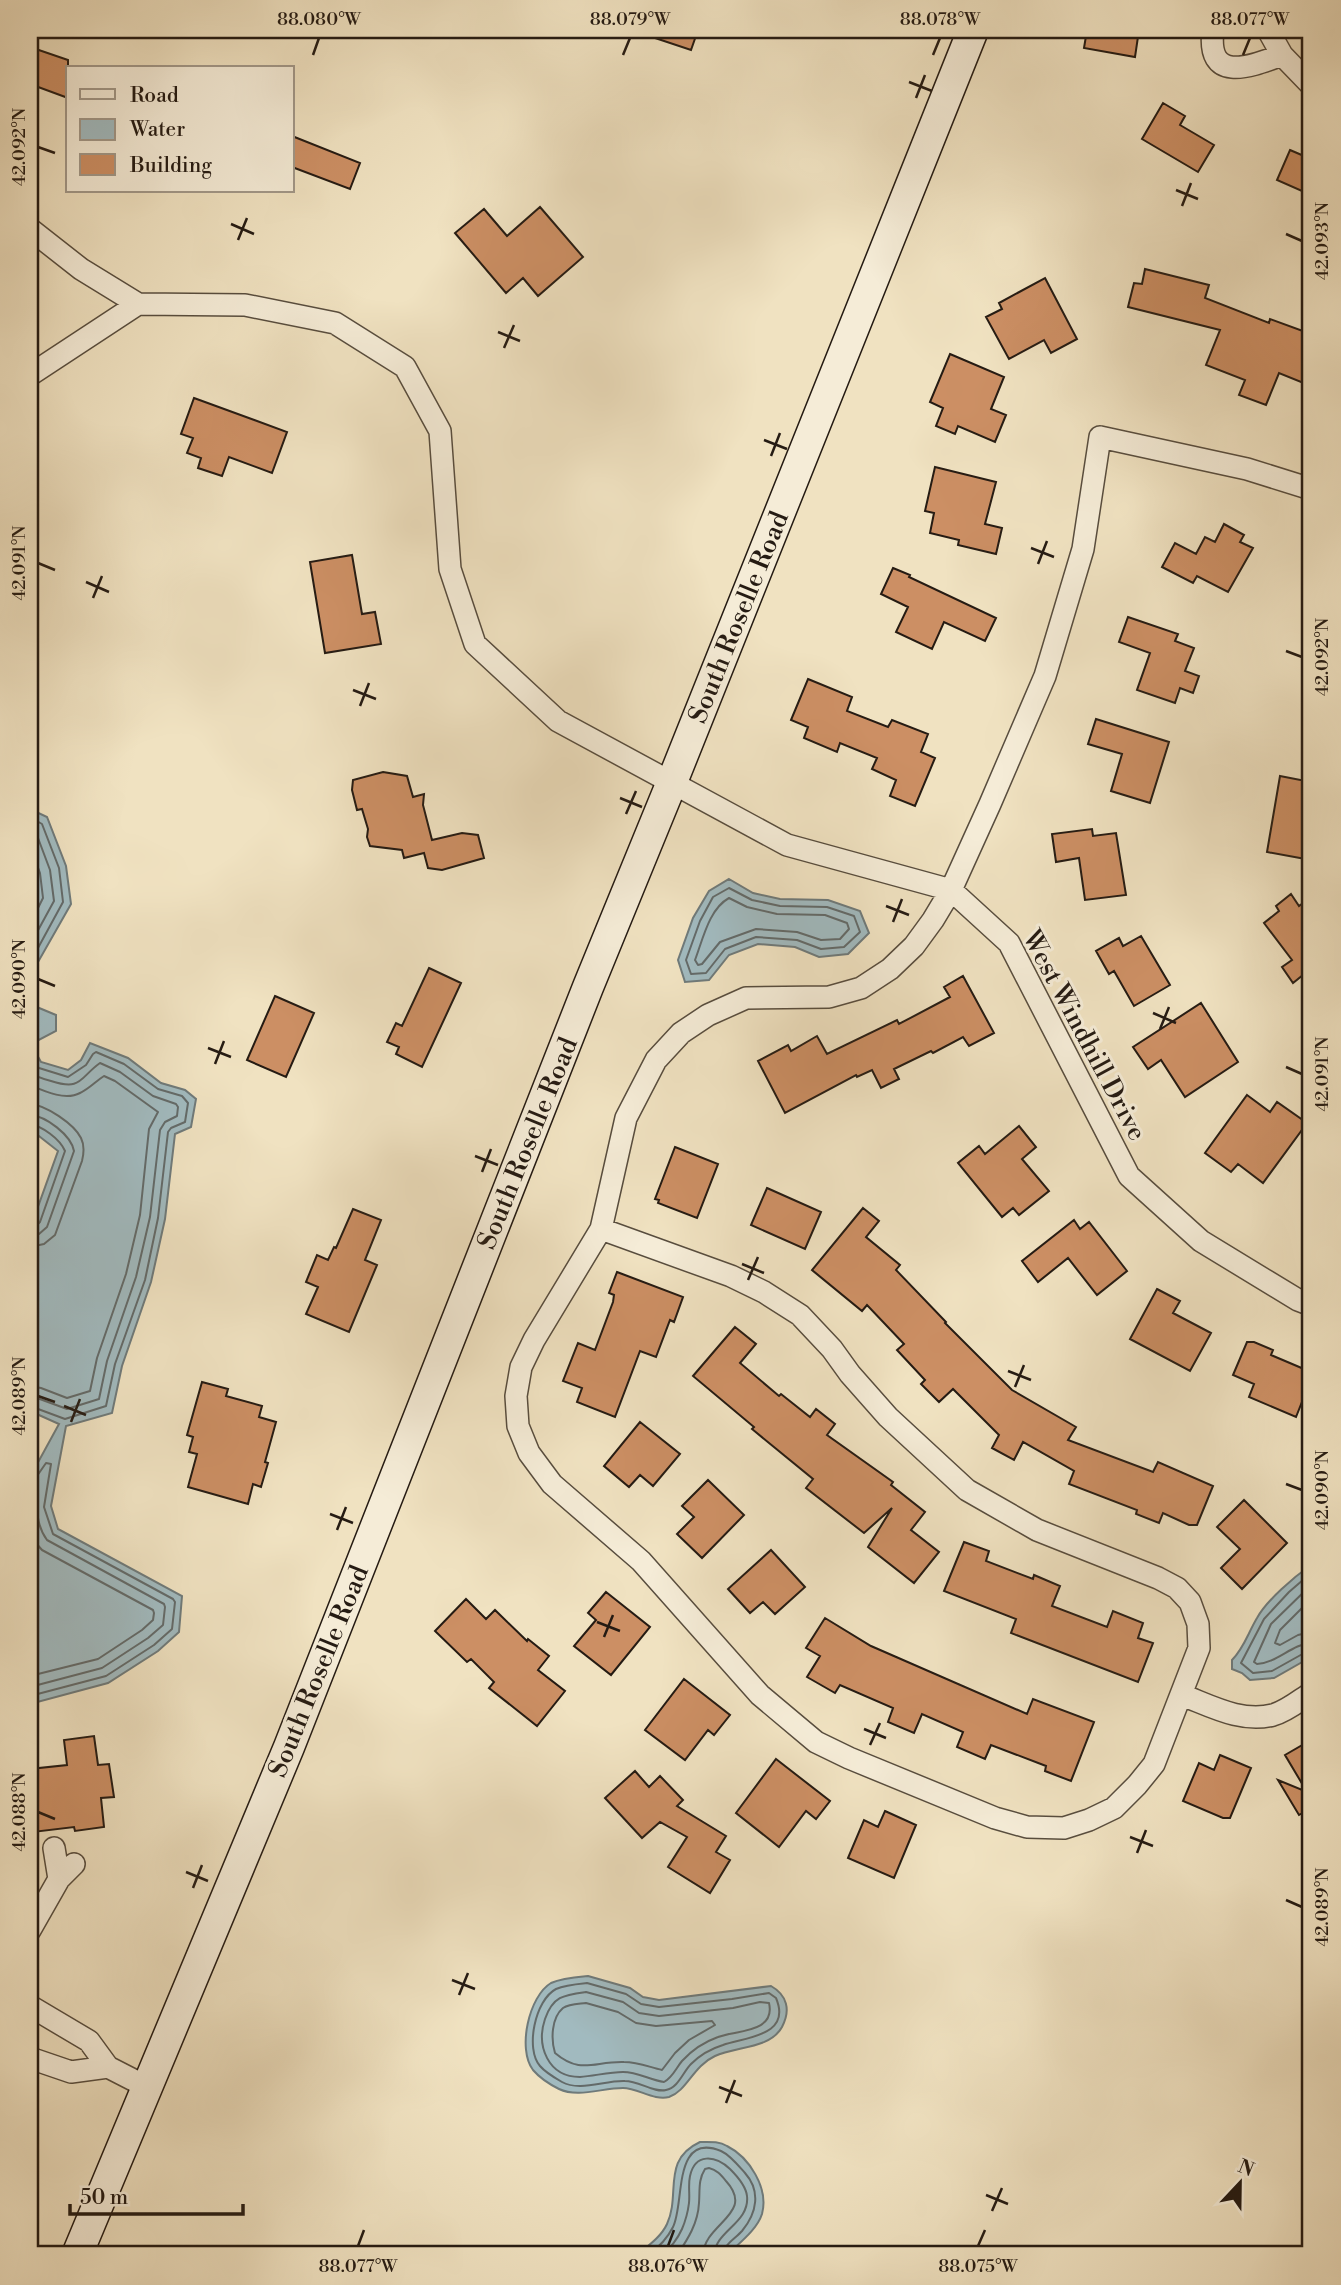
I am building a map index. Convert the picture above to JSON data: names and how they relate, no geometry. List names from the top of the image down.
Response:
{
  "streets": {
    "main road": ["South Roselle Road"],
    "street": ["West Windhill Drive"]
  },
  "crossings": [
    ["South Roselle Road", "West Windhill Drive"]
  ],
  "legend": ["Road", "Water", "Building"],
  "scale_bar": "50 m",
  "north": "top",
  "coordinates": [
    "88.080°W",
    "88.079°W",
    "88.078°W",
    "88.077°W",
    "42.092°N",
    "42.093°N",
    "42.091°N",
    "42.090°N",
    "42.089°N",
    "42.088°N",
    "88.076°W",
    "88.075°W"
  ]
}
